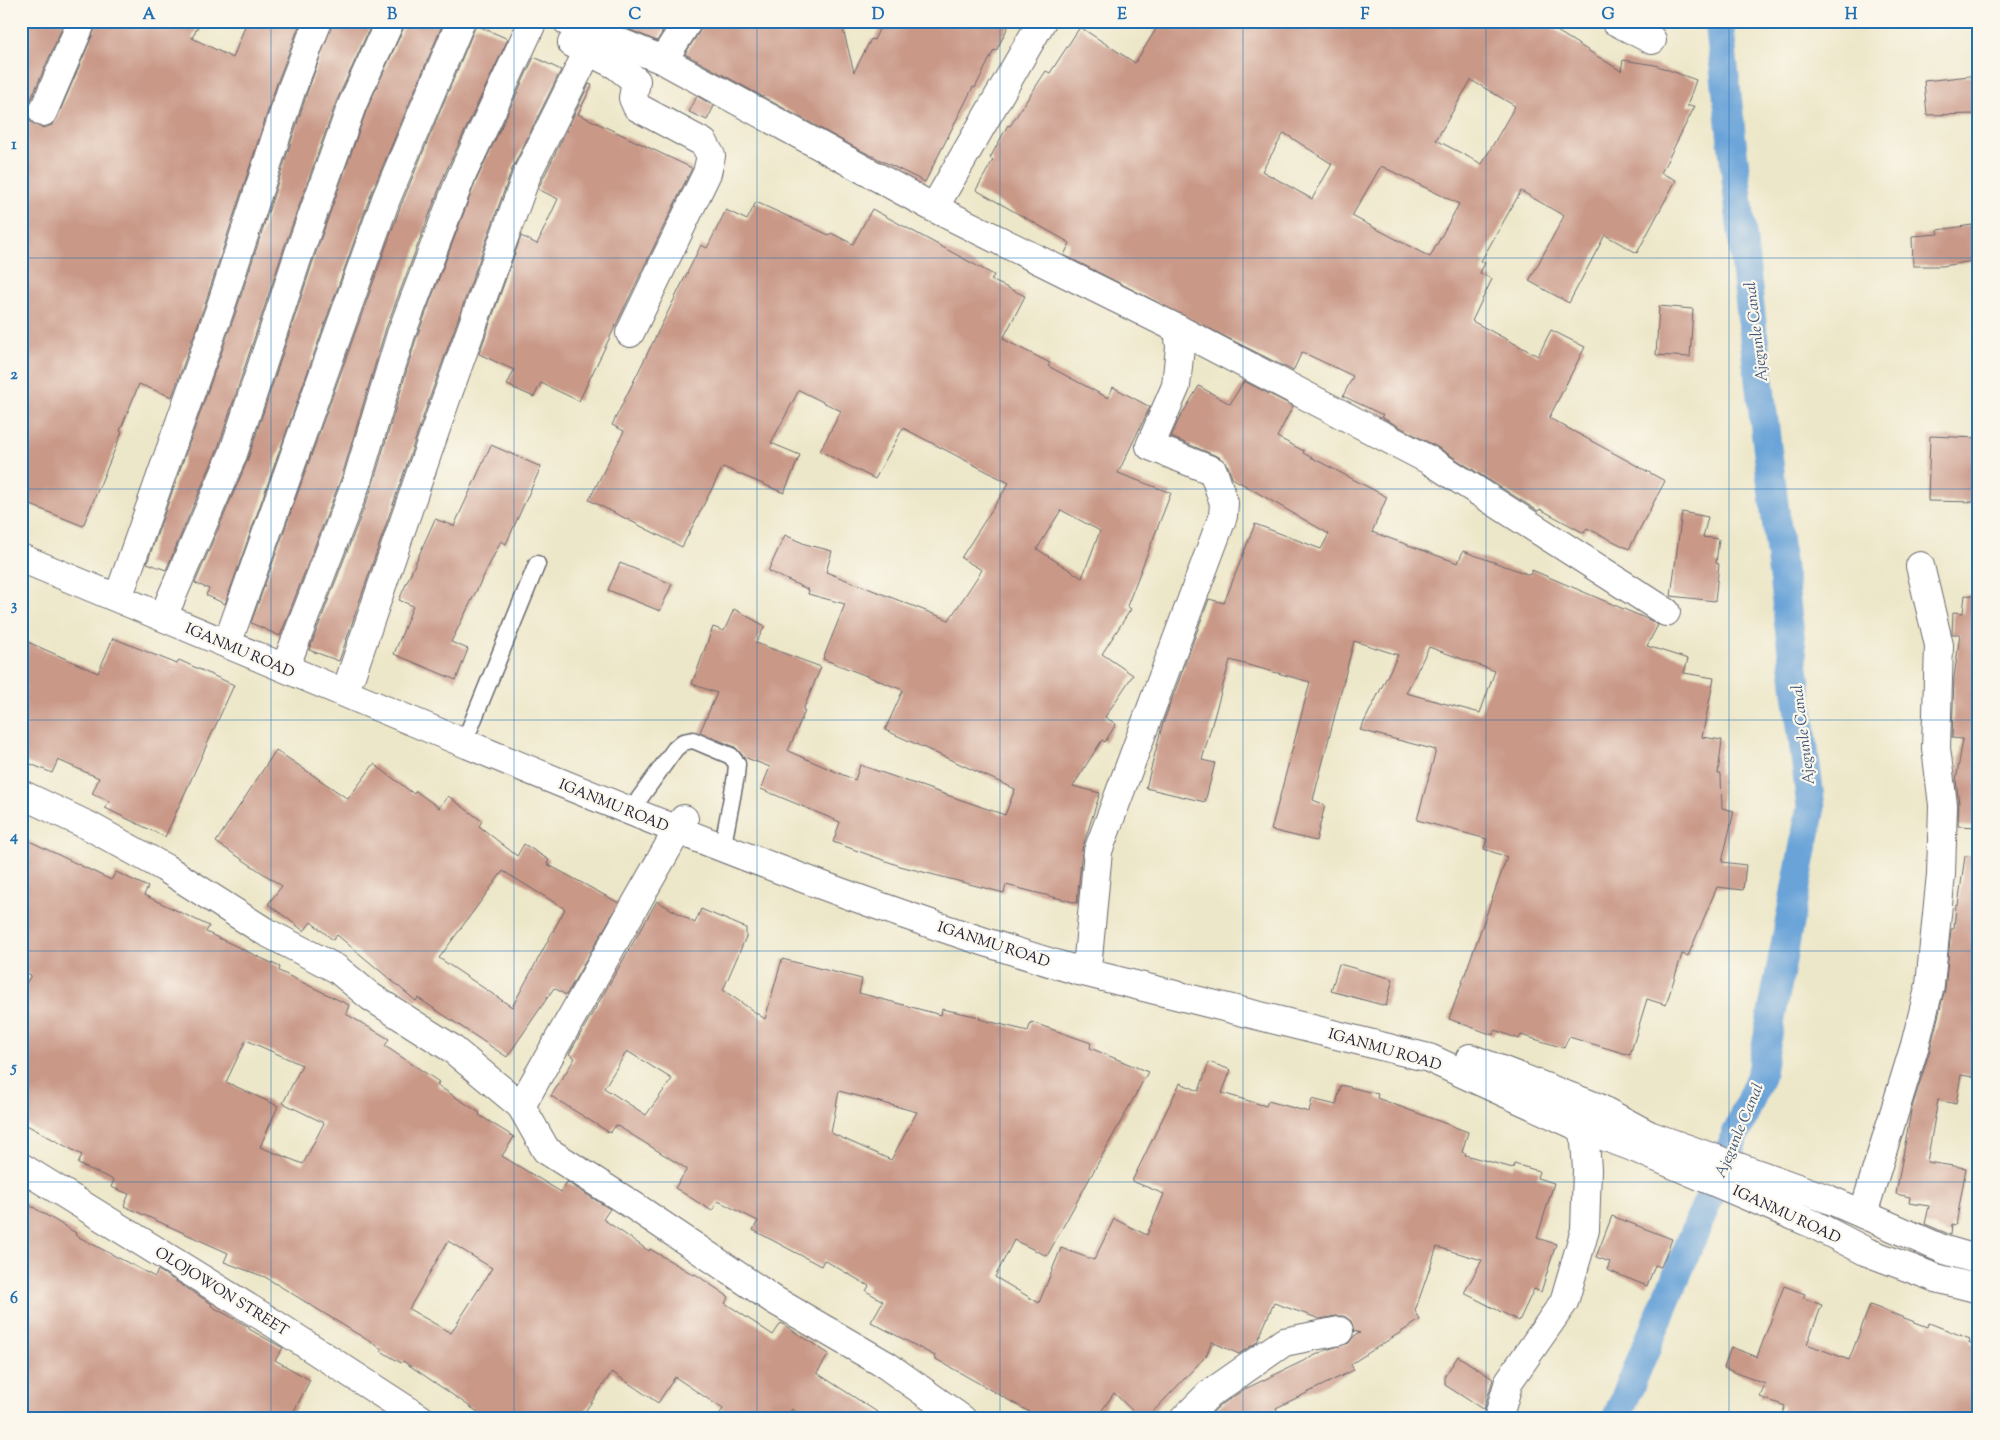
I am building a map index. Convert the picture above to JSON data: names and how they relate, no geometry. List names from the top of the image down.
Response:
{
  "streets": {
    "street": ["IGANMU ROAD", "OLOJOWON STREET"]
  },
  "water": ["Ajegunle Canal"],
  "grid": {
    "columns": [
      "A",
      "B",
      "C",
      "D",
      "E",
      "F",
      "G",
      "H"
    ],
    "rows": [
      "1",
      "2",
      "3",
      "4",
      "5",
      "6"
    ]
  }
}
